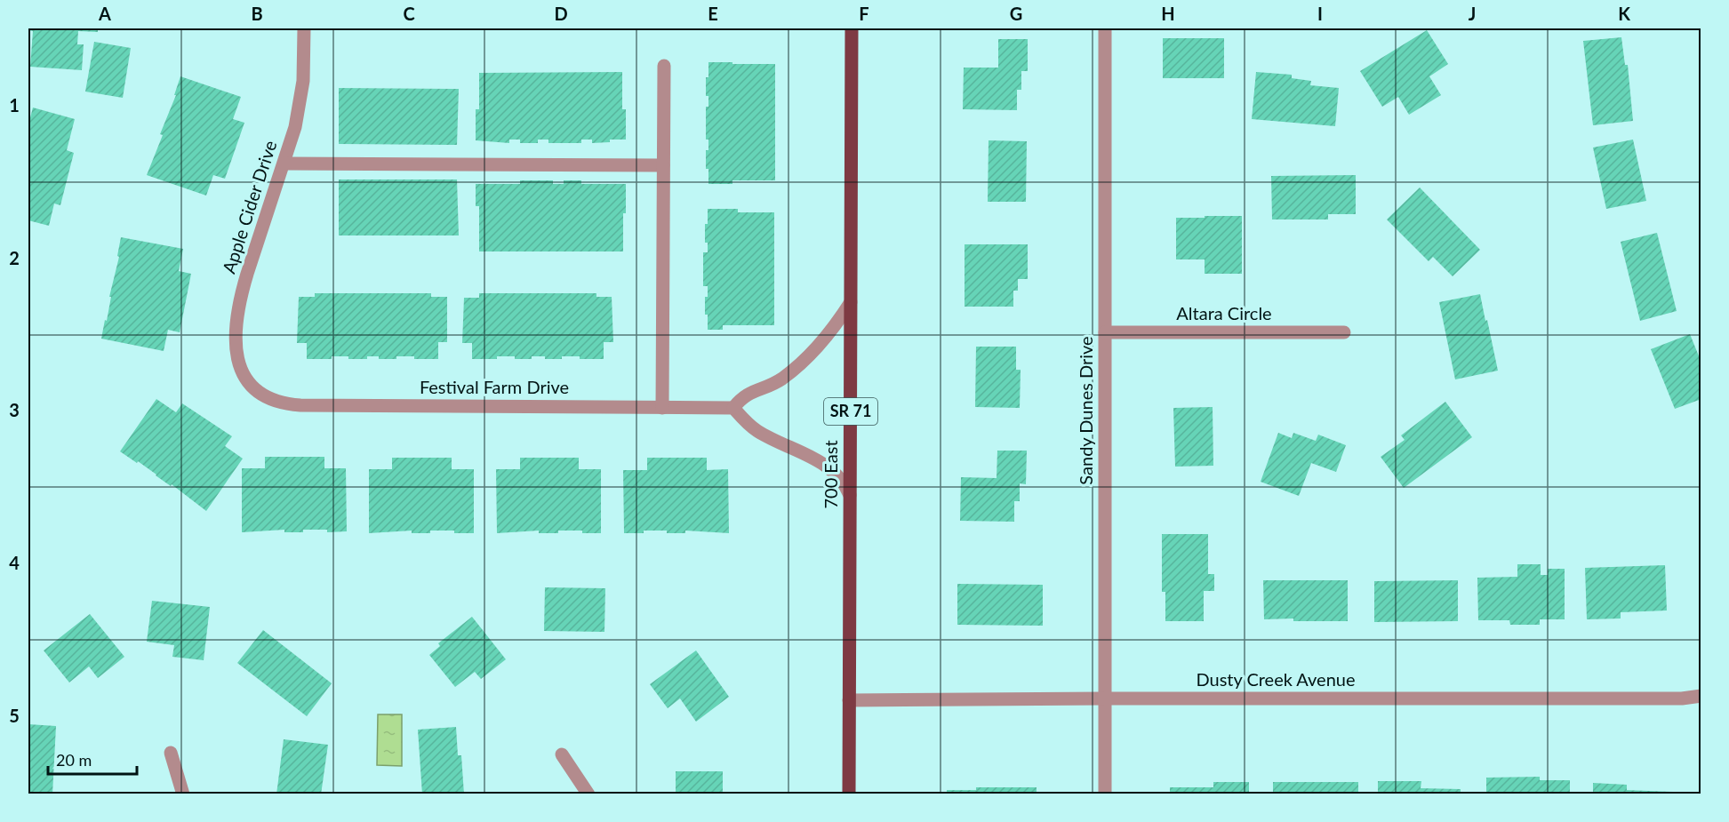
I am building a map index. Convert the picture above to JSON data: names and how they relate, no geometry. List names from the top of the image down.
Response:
{
  "streets": {
    "main road": ["SR 71", "700 East"],
    "street": [
      "Apple Cider Drive",
      "Altara Circle",
      "Festival Farm Drive",
      "Sandy Dunes Drive",
      "Dusty Creek Avenue"
    ]
  },
  "crossings": [
    ["Apple Cider Drive", "Festival Farm Drive"],
    ["Altara Circle", "Sandy Dunes Drive"],
    ["Sandy Dunes Drive", "Dusty Creek Avenue"],
    ["700 East", "Dusty Creek Avenue"]
  ],
  "scale_bar": "20 m",
  "grid": {
    "columns": [
      "A",
      "B",
      "C",
      "D",
      "E",
      "F",
      "G",
      "H",
      "I",
      "J",
      "K"
    ],
    "rows": [
      "1",
      "2",
      "3",
      "4",
      "5"
    ]
  }
}
